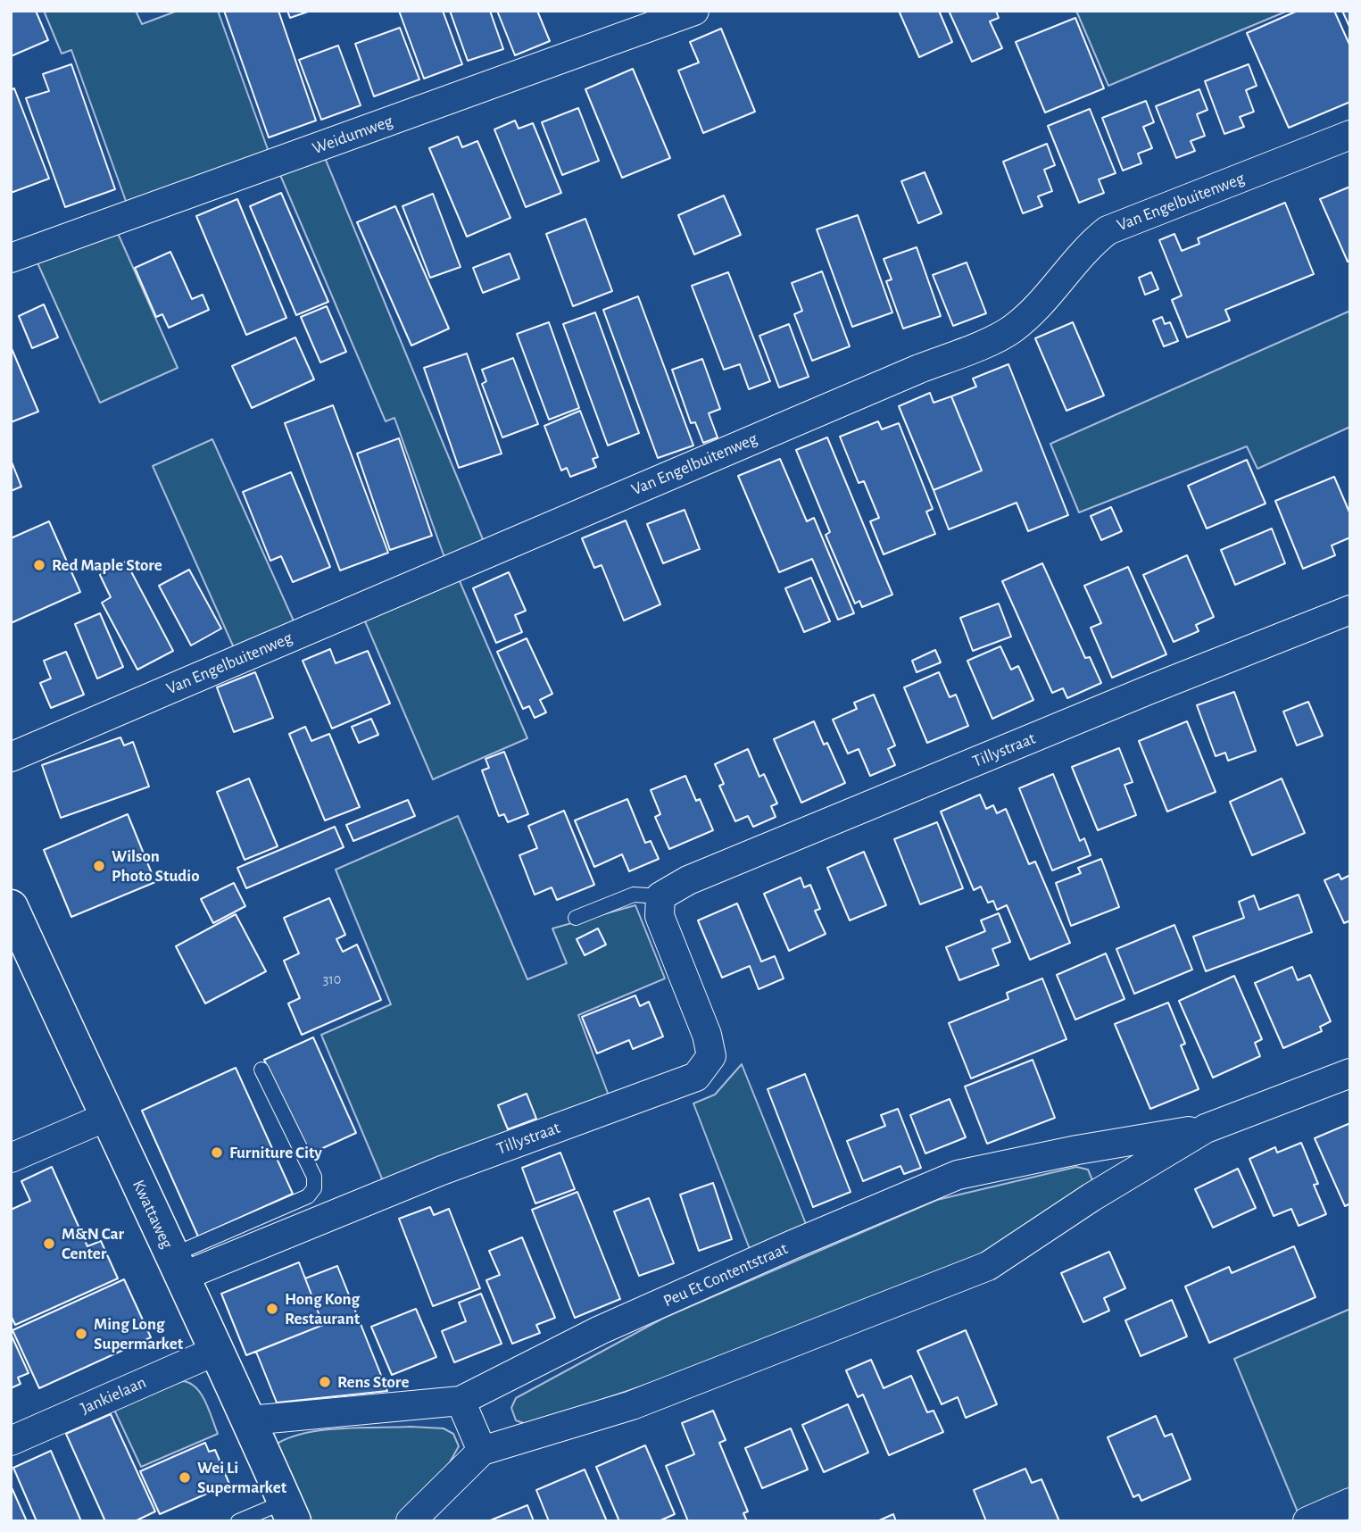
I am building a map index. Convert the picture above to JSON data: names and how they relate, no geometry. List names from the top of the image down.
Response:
{
  "streets": {
    "main road": ["Kwattaweg"],
    "street": [
      "Weidumweg",
      "Van Engelbuitenweg",
      "Tillystraat",
      "Peu Et Contentstraat",
      "Jankielaan"
    ]
  },
  "crossings": [
    ["Tillystraat", "Kwattaweg"],
    ["Kwattaweg", "Peu Et Contentstraat"],
    ["Kwattaweg", "Jankielaan"]
  ],
  "places": [
    "Red Maple Store",
    "Wilson Photo Studio",
    "Furniture City",
    "M&N Car Center",
    "Hong Kong Restaurant",
    "Ming Long Supermarket",
    "Rens Store",
    "Wei Li Supermarket"
  ],
  "house_numbers": ["310"]
}
